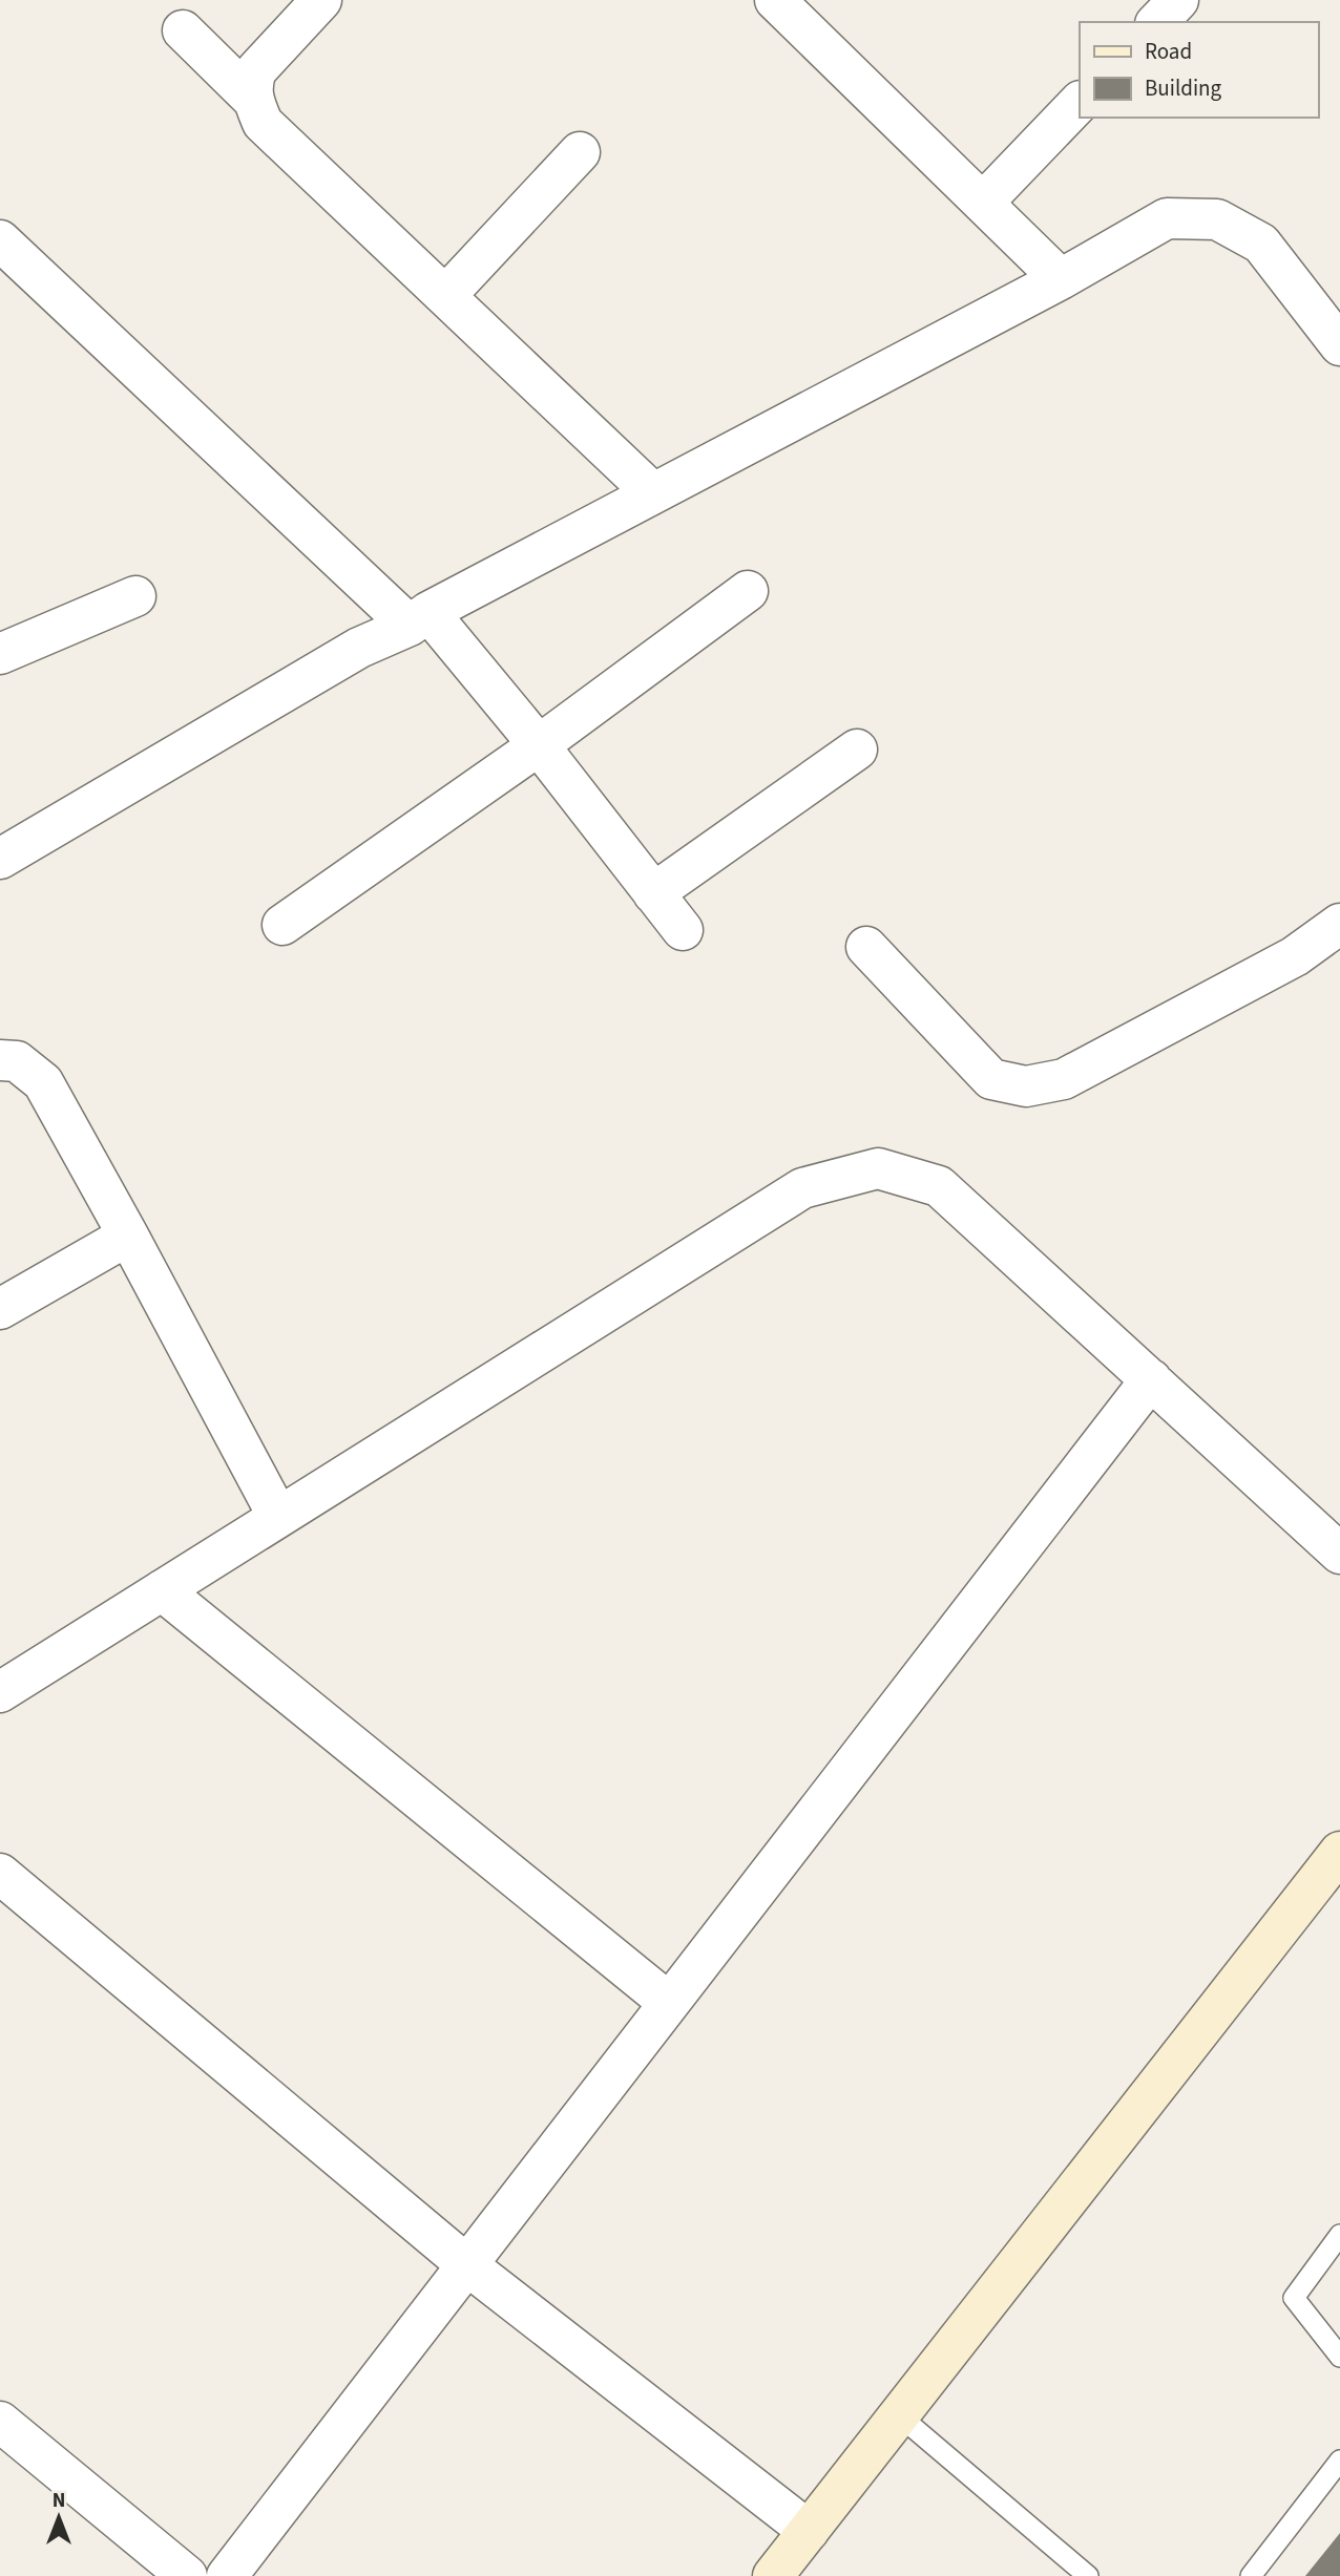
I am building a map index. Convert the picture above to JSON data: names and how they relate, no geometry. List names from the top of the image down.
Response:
{
  "legend": ["Road", "Building"],
  "north": "top"
}
